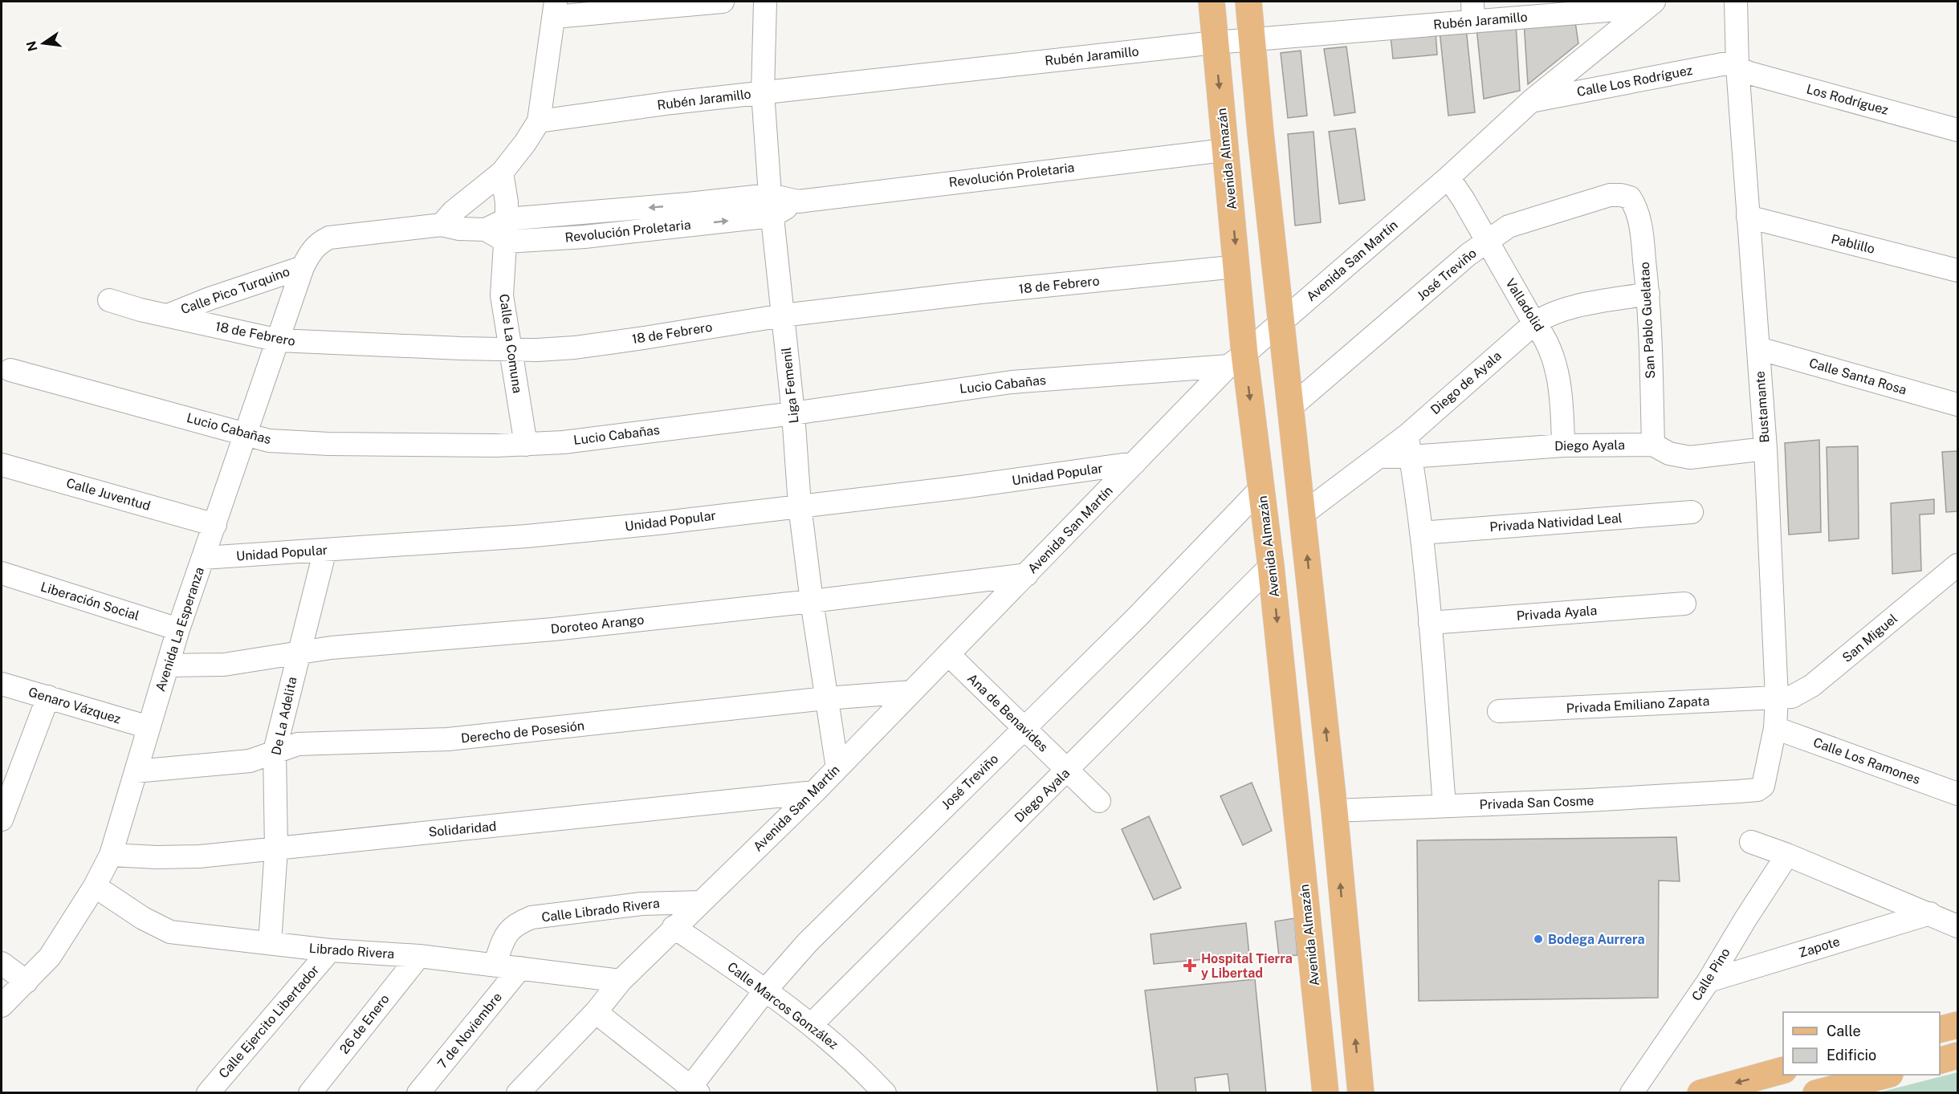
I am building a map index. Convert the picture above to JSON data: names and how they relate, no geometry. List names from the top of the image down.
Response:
{
  "streets": {
    "main road": ["Avenida Almazán"],
    "street": [
      "Rubén Jaramillo",
      "Calle Los Rodríguez",
      "Los Rodríguez",
      "Revolución Proletaria",
      "Pablillo",
      "Avenida San Martín",
      "José Treviño",
      "18 de Febrero",
      "Calle Pico Turquino",
      "Valladolid",
      "San Pablo Guelatao",
      "Calle La Comuna",
      "Calle Santa Rosa",
      "Diego de Ayala",
      "Lucio Cabañas",
      "Liga Femenil",
      "Bustamante",
      "Diego Ayala",
      "Unidad Popular",
      "Calle Juventud",
      "Privada Natividad Leal",
      "Liberación Social",
      "Privada Ayala",
      "Doroteo Arango",
      "Avenida La Esperanza",
      "San Miguel",
      "Privada Emiliano Zapata",
      "Genaro Vázquez",
      "Ana de Benavides",
      "De La Adelita",
      "Derecho de Posesión",
      "Calle Los Ramones",
      "Privada San Cosme",
      "Solidaridad",
      "Calle Librado Rivera",
      "Zapote",
      "Librado Rivera",
      "Calle Pino",
      "Calle Marcos González",
      "Calle Ejercito Libertador",
      "26 de Enero",
      "7 de Noviembre"
    ]
  },
  "crossings": [
    ["Rubén Jaramillo", "Avenida Almazán"],
    ["Rubén Jaramillo", "Avenida San Martín"],
    ["Rubén Jaramillo", "Liga Femenil"],
    ["Calle Los Rodríguez", "Los Rodríguez"],
    ["Calle Los Rodríguez", "Avenida San Martín"],
    ["Calle Los Rodríguez", "Bustamante"],
    ["Los Rodríguez", "Bustamante"],
    ["Avenida Almazán", "Revolución Proletaria"],
    ["Avenida Almazán", "Avenida San Martín"],
    ["Avenida Almazán", "José Treviño"],
    ["Avenida Almazán", "18 de Febrero"],
    ["Avenida Almazán", "Lucio Cabañas"],
    ["Avenida Almazán", "Diego Ayala"],
    ["Revolución Proletaria", "Calle La Comuna"],
    ["Revolución Proletaria", "Liga Femenil"],
    ["Pablillo", "Bustamante"],
    ["Avenida San Martín", "Valladolid"],
    ["Avenida San Martín", "Lucio Cabañas"],
    ["Avenida San Martín", "Liga Femenil"],
    ["Avenida San Martín", "Unidad Popular"],
    ["Avenida San Martín", "Doroteo Arango"],
    ["Avenida San Martín", "Ana de Benavides"],
    ["Avenida San Martín", "Derecho de Posesión"],
    ["Avenida San Martín", "Solidaridad"],
    ["Avenida San Martín", "Calle Librado Rivera"],
    ["Avenida San Martín", "Librado Rivera"],
    ["Avenida San Martín", "Calle Marcos González"],
    ["José Treviño", "Valladolid"],
    ["José Treviño", "San Pablo Guelatao"],
    ["José Treviño", "Ana de Benavides"],
    ["José Treviño", "Calle Marcos González"],
    ["18 de Febrero", "Calle Pico Turquino"],
    ["18 de Febrero", "Calle La Comuna"],
    ["18 de Febrero", "Liga Femenil"],
    ["18 de Febrero", "Avenida La Esperanza"],
    ["Calle Pico Turquino", "Avenida La Esperanza"],
    ["Valladolid", "Diego de Ayala"],
    ["Valladolid", "Diego Ayala"],
    ["San Pablo Guelatao", "Diego de Ayala"],
    ["San Pablo Guelatao", "Diego Ayala"],
    ["Calle La Comuna", "Lucio Cabañas"],
    ["Calle Santa Rosa", "Bustamante"],
    ["Diego de Ayala", "Diego Ayala"],
    ["Lucio Cabañas", "Liga Femenil"],
    ["Lucio Cabañas", "Avenida La Esperanza"],
    ["Liga Femenil", "Unidad Popular"],
    ["Liga Femenil", "Doroteo Arango"],
    ["Liga Femenil", "Derecho de Posesión"],
    ["Bustamante", "Diego Ayala"],
    ["Bustamante", "San Miguel"],
    ["Bustamante", "Privada Emiliano Zapata"],
    ["Bustamante", "Calle Los Ramones"],
    ["Bustamante", "Privada San Cosme"],
    ["Diego Ayala", "Ana de Benavides"],
    ["Diego Ayala", "Calle Marcos González"],
    ["Unidad Popular", "Avenida La Esperanza"],
    ["Unidad Popular", "De La Adelita"],
    ["Calle Juventud", "Avenida La Esperanza"],
    ["Liberación Social", "Avenida La Esperanza"],
    ["Doroteo Arango", "Avenida La Esperanza"],
    ["Doroteo Arango", "De La Adelita"],
    ["Avenida La Esperanza", "Genaro Vázquez"],
    ["Avenida La Esperanza", "Derecho de Posesión"],
    ["Avenida La Esperanza", "Solidaridad"],
    ["Avenida La Esperanza", "Librado Rivera"],
    ["San Miguel", "Privada Emiliano Zapata"],
    ["De La Adelita", "Derecho de Posesión"],
    ["De La Adelita", "Solidaridad"],
    ["De La Adelita", "Librado Rivera"],
    ["Calle Librado Rivera", "Librado Rivera"],
    ["Zapote", "Calle Pino"],
    ["Librado Rivera", "Calle Ejercito Libertador"],
    ["Librado Rivera", "26 de Enero"],
    ["Librado Rivera", "7 de Noviembre"]
  ],
  "places": {
    "other": ["Bodega Aurrera"],
    "health": ["Hospital Tierra y Libertad"]
  },
  "legend": ["Calle", "Edificio"],
  "north": "left"
}
